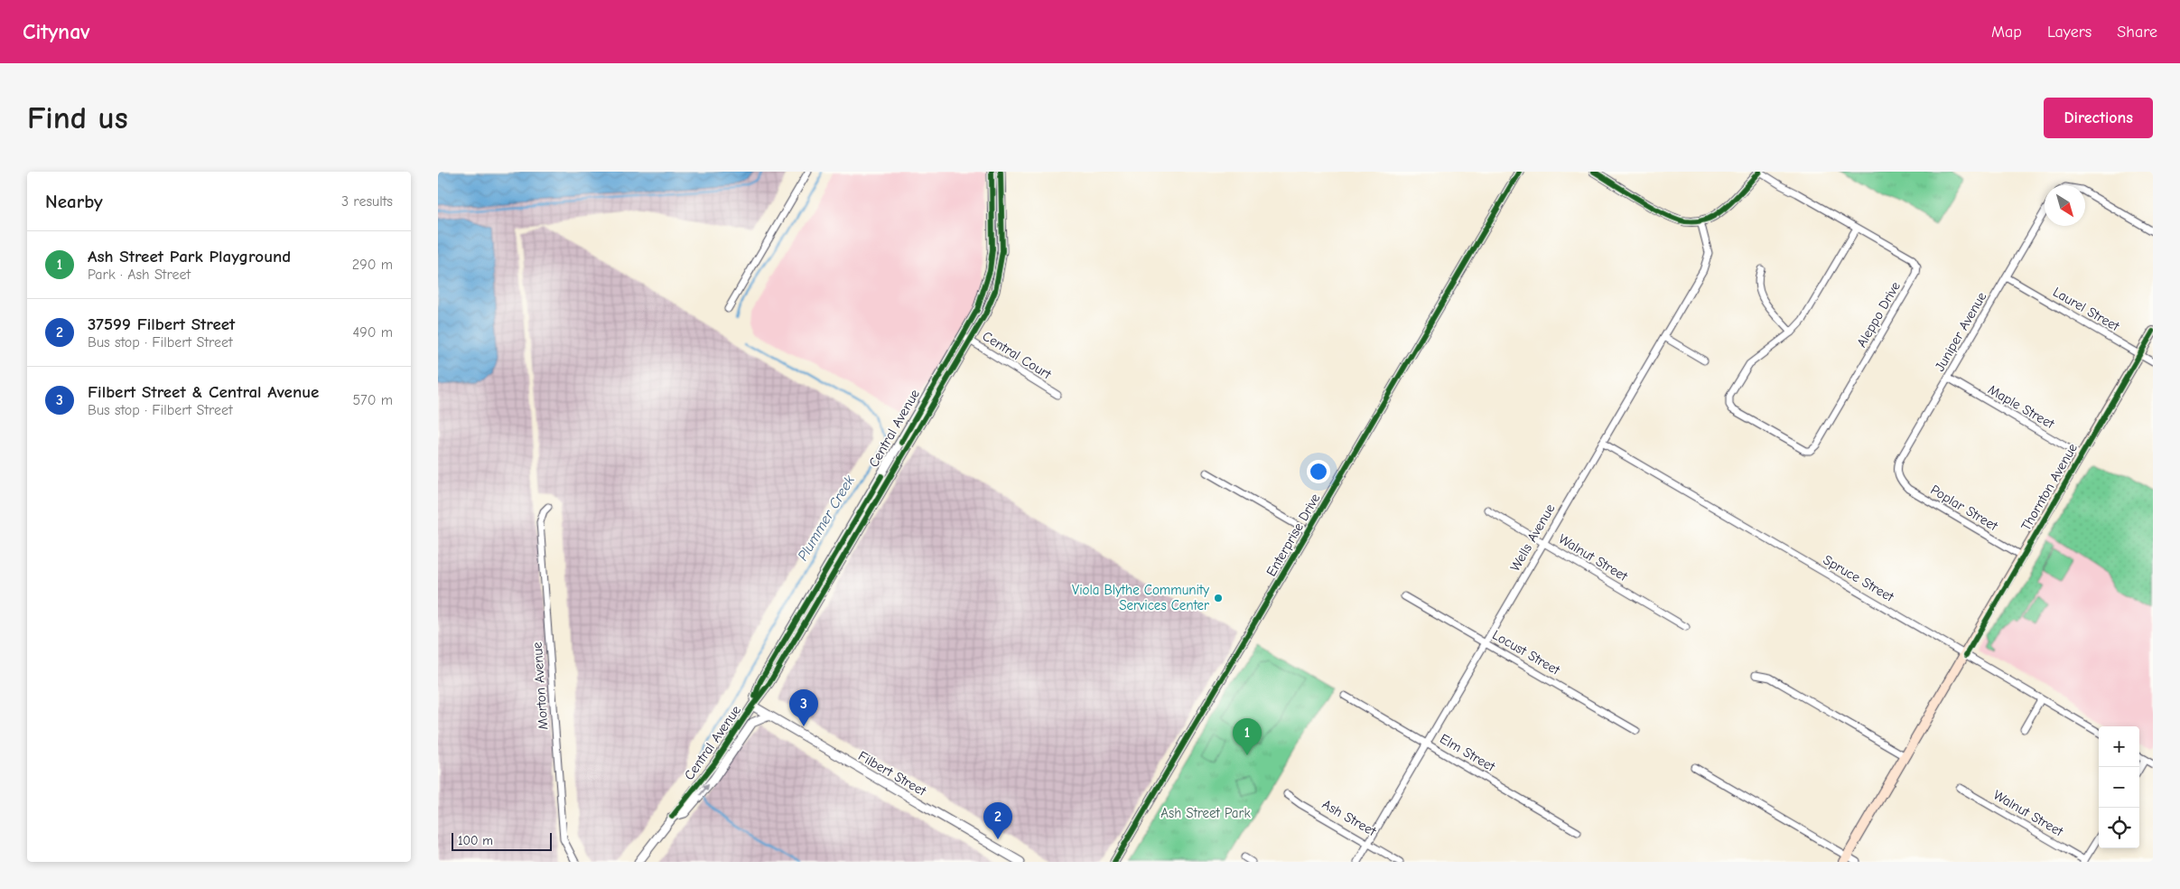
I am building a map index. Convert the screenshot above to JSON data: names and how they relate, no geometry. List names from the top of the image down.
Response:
{
  "streets": {
    "main road": ["Thornton Avenue"],
    "street": [
      "Laurel Street",
      "Aleppo Drive",
      "Juniper Avenue",
      "Central Court",
      "Maple Street",
      "Central Avenue",
      "Poplar Street",
      "Enterprise Drive",
      "Wells Avenue",
      "Walnut Street",
      "Spruce Street",
      "Locust Street",
      "Morton Avenue",
      "Elm Street",
      "Filbert Street",
      "Ash Street"
    ]
  },
  "crossings": [
    ["Laurel Street", "Juniper Avenue"],
    ["Laurel Street", "Thornton Avenue"],
    ["Juniper Avenue", "Maple Street"],
    ["Juniper Avenue", "Poplar Street"],
    ["Central Court", "Central Avenue"],
    ["Maple Street", "Thornton Avenue"],
    ["Central Avenue", "Filbert Street"],
    ["Thornton Avenue", "Poplar Street"],
    ["Thornton Avenue", "Spruce Street"],
    ["Wells Avenue", "Walnut Street"],
    ["Wells Avenue", "Spruce Street"],
    ["Wells Avenue", "Locust Street"],
    ["Wells Avenue", "Elm Street"],
    ["Wells Avenue", "Ash Street"]
  ],
  "water": ["Plummer Creek"],
  "parks": ["Ash Street Park"],
  "places": ["Viola Blythe Community Services Center"],
  "scale_bar": "100 m",
  "north": "bottom right",
  "page": {
    "header": "Citynav",
    "nav": ["Map", "Layers", "Share"],
    "buttons": "Directions",
    "title": "Find us",
    "heading": ["Nearby", "3 results"],
    "list": [
      {
        "mark": "1",
        "name": "Ash Street Park Playground",
        "note": "Park · Ash Street",
        "value": "290 m"
      },
      {
        "mark": "2",
        "name": "37599 Filbert Street",
        "note": "Bus stop · Filbert Street",
        "value": "490 m"
      },
      {
        "mark": "3",
        "name": "Filbert Street & Central Avenue",
        "note": "Bus stop · Filbert Street",
        "value": "570 m"
      }
    ],
    "pins": ["3", "1", "2"],
    "map_buttons": ["+", "−"],
    "scale": "100 m"
  }
}
